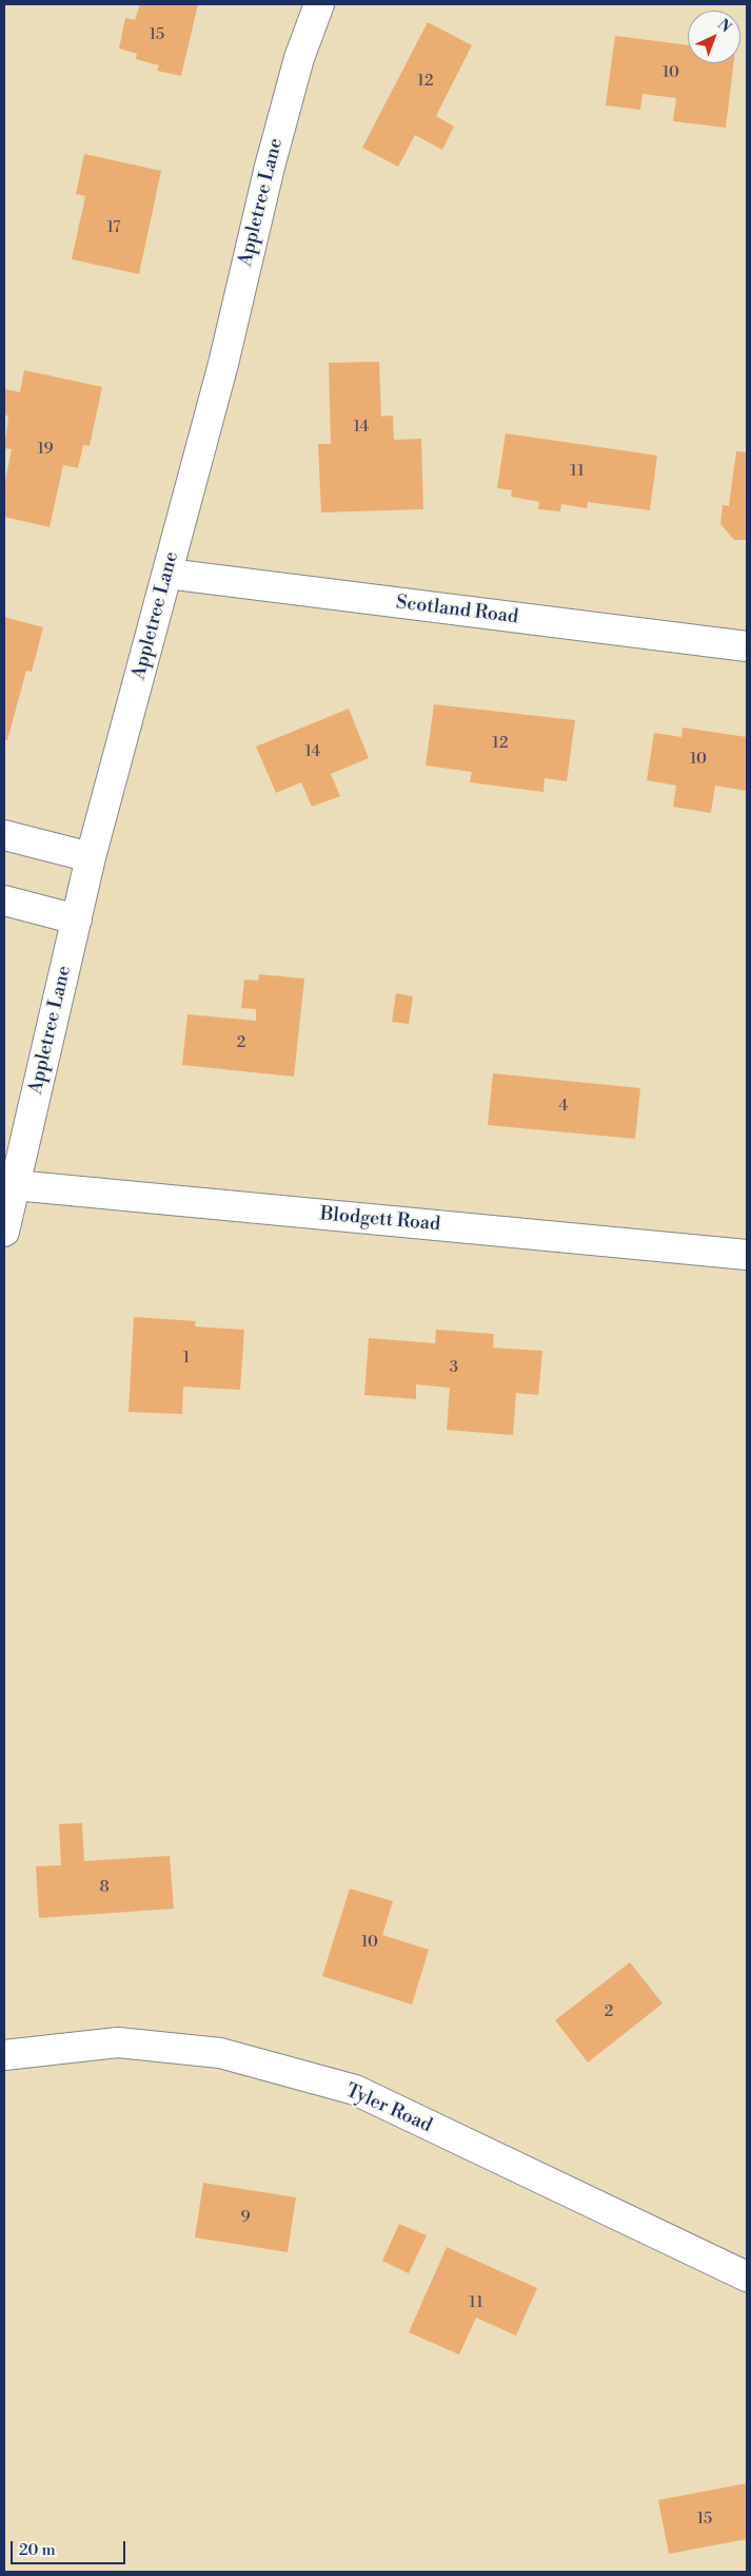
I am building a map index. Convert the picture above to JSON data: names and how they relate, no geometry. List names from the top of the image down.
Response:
{
  "streets": {
    "street": [
      "Appletree Lane",
      "Scotland Road",
      "Blodgett Road",
      "Tyler Road"
    ]
  },
  "crossings": [
    ["Appletree Lane", "Scotland Road"],
    ["Appletree Lane", "Blodgett Road"]
  ],
  "house_numbers": [
    "15",
    "10",
    "12",
    "17",
    "14",
    "19",
    "11",
    "12",
    "14",
    "10",
    "2",
    "4",
    "1",
    "3",
    "8",
    "10",
    "2",
    "9",
    "11",
    "15"
  ],
  "scale_bar": "20 m",
  "north": "top right"
}
